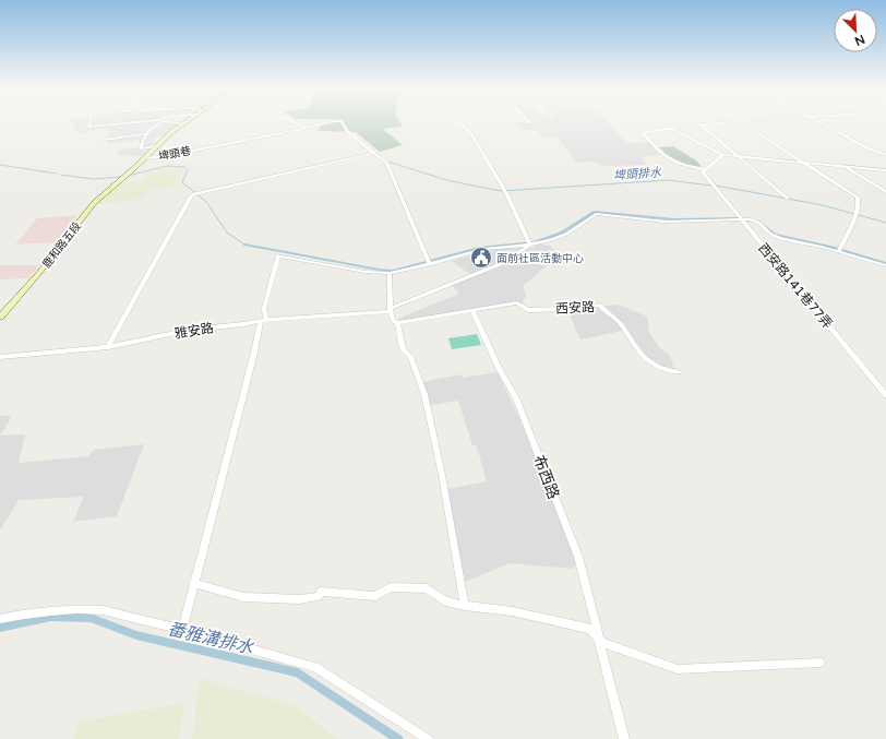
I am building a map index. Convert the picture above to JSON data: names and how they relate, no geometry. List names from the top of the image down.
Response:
{
  "streets": {
    "main road": ["鹿和路五段"],
    "street": [
      "埤頭巷",
      "西安路141巷77弄",
      "西安路",
      "雅安路",
      "布西路"
    ]
  },
  "crossings": [
    ["埤頭巷", "鹿和路五段"],
    ["西安路", "布西路"]
  ],
  "water": ["埤頭排水", "番雅溝排水"],
  "places": {
    "public building": ["面前社區活動中心"]
  },
  "north": "bottom right"
}
